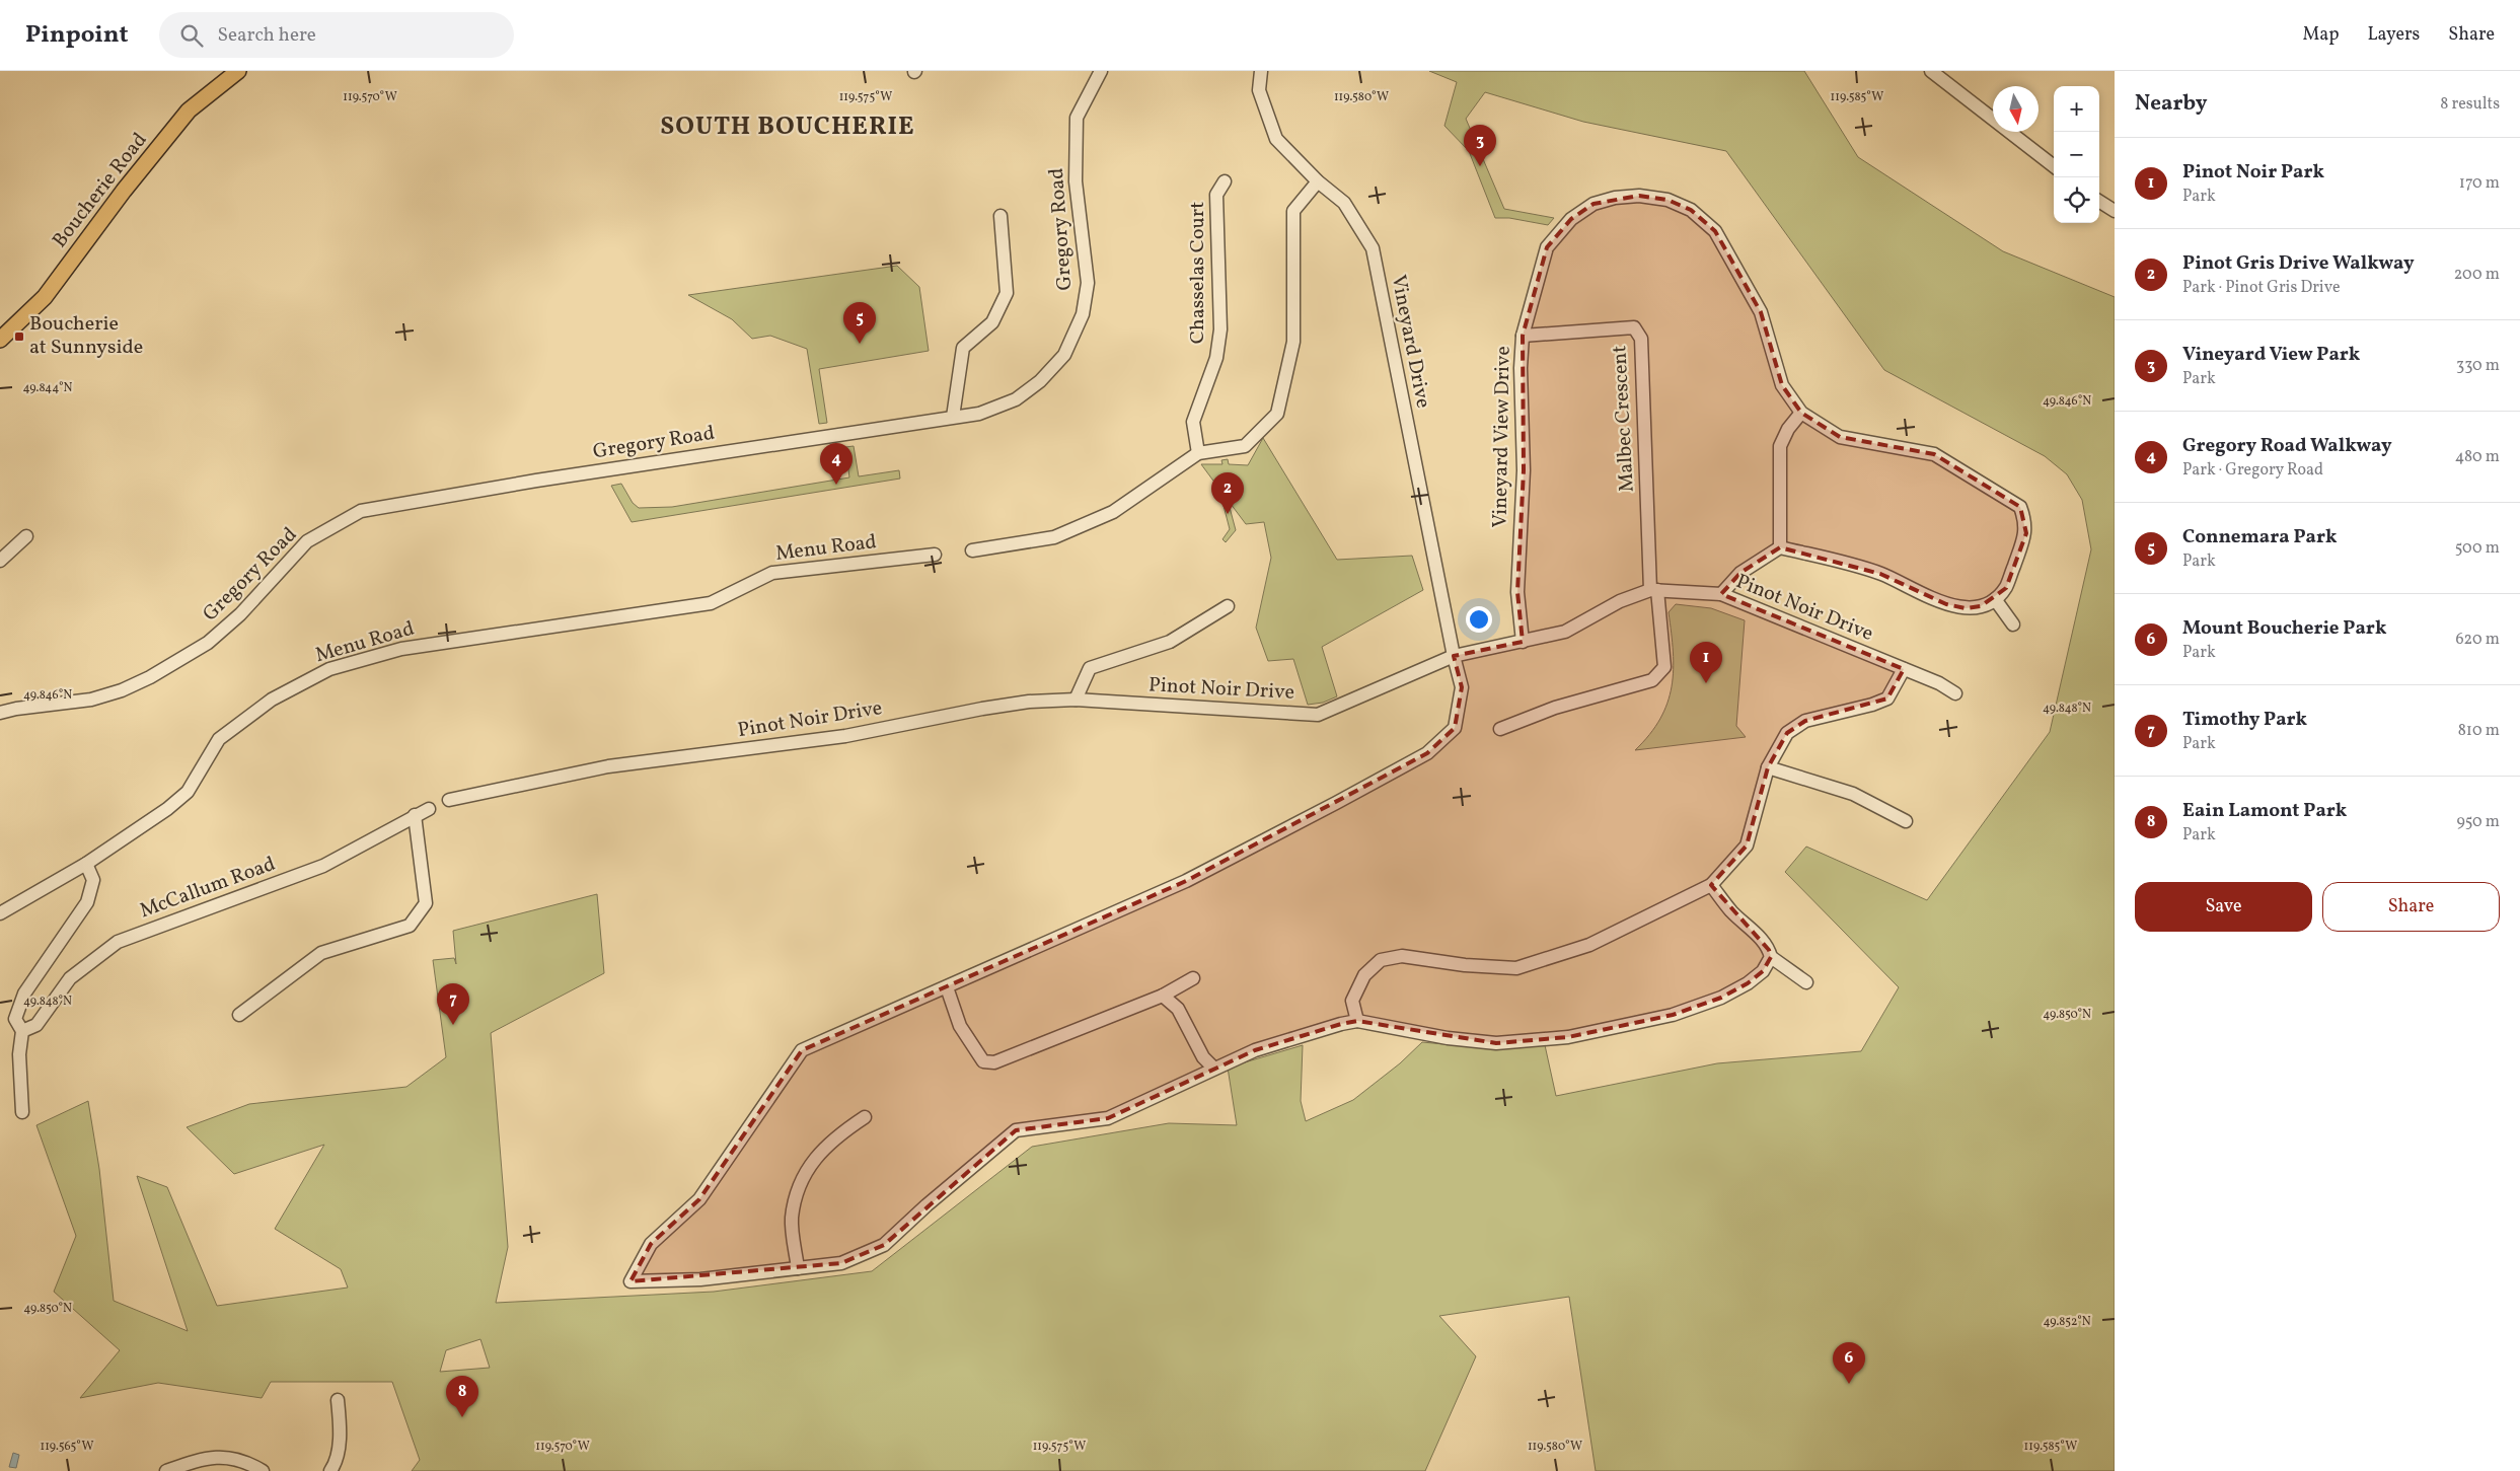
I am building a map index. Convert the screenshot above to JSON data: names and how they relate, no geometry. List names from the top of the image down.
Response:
{
  "streets": {
    "main road": ["Boucherie Road"],
    "street": [
      "Gregory Road",
      "Chasselas Court",
      "Vineyard Drive",
      "Malbec Crescent",
      "Vineyard View Drive",
      "Menu Road",
      "Pinot Noir Drive",
      "McCallum Road"
    ]
  },
  "crossings": [
    ["Vineyard Drive", "Pinot Noir Drive"],
    ["Malbec Crescent", "Vineyard View Drive"],
    ["Malbec Crescent", "Pinot Noir Drive"],
    ["Vineyard View Drive", "Pinot Noir Drive"]
  ],
  "districts": ["SOUTH BOUCHERIE"],
  "places": {
    "transit": ["Boucherie at Sunnyside"]
  },
  "north": "bottom",
  "page": {
    "header": "Pinpoint",
    "search": "Search here",
    "nav": ["Map", "Layers", "Share"],
    "heading": ["Nearby", "8 results"],
    "map_buttons": ["+", "−"],
    "pins": [
      "3",
      "5",
      "4",
      "2",
      "1",
      "7",
      "6",
      "8"
    ],
    "list": [
      {
        "mark": "1",
        "name": "Pinot Noir Park",
        "note": "Park",
        "value": "170 m"
      },
      {
        "mark": "2",
        "name": "Pinot Gris Drive Walkway",
        "note": "Park · Pinot Gris Drive",
        "value": "200 m"
      },
      {
        "mark": "3",
        "name": "Vineyard View Park",
        "note": "Park",
        "value": "330 m"
      },
      {
        "mark": "4",
        "name": "Gregory Road Walkway",
        "note": "Park · Gregory Road",
        "value": "480 m"
      },
      {
        "mark": "5",
        "name": "Connemara Park",
        "note": "Park",
        "value": "500 m"
      },
      {
        "mark": "6",
        "name": "Mount Boucherie Park",
        "note": "Park",
        "value": "620 m"
      },
      {
        "mark": "7",
        "name": "Timothy Park",
        "note": "Park",
        "value": "810 m"
      },
      {
        "mark": "8",
        "name": "Eain Lamont Park",
        "note": "Park",
        "value": "950 m"
      }
    ],
    "buttons": ["Save", "Share"]
  },
  "coordinates": [
    "119.570°W",
    "119.575°W",
    "119.580°W",
    "119.585°W",
    "49.844°N",
    "49.846°N",
    "49.848°N",
    "49.850°N",
    "49.852°N",
    "119.565°W"
  ]
}
